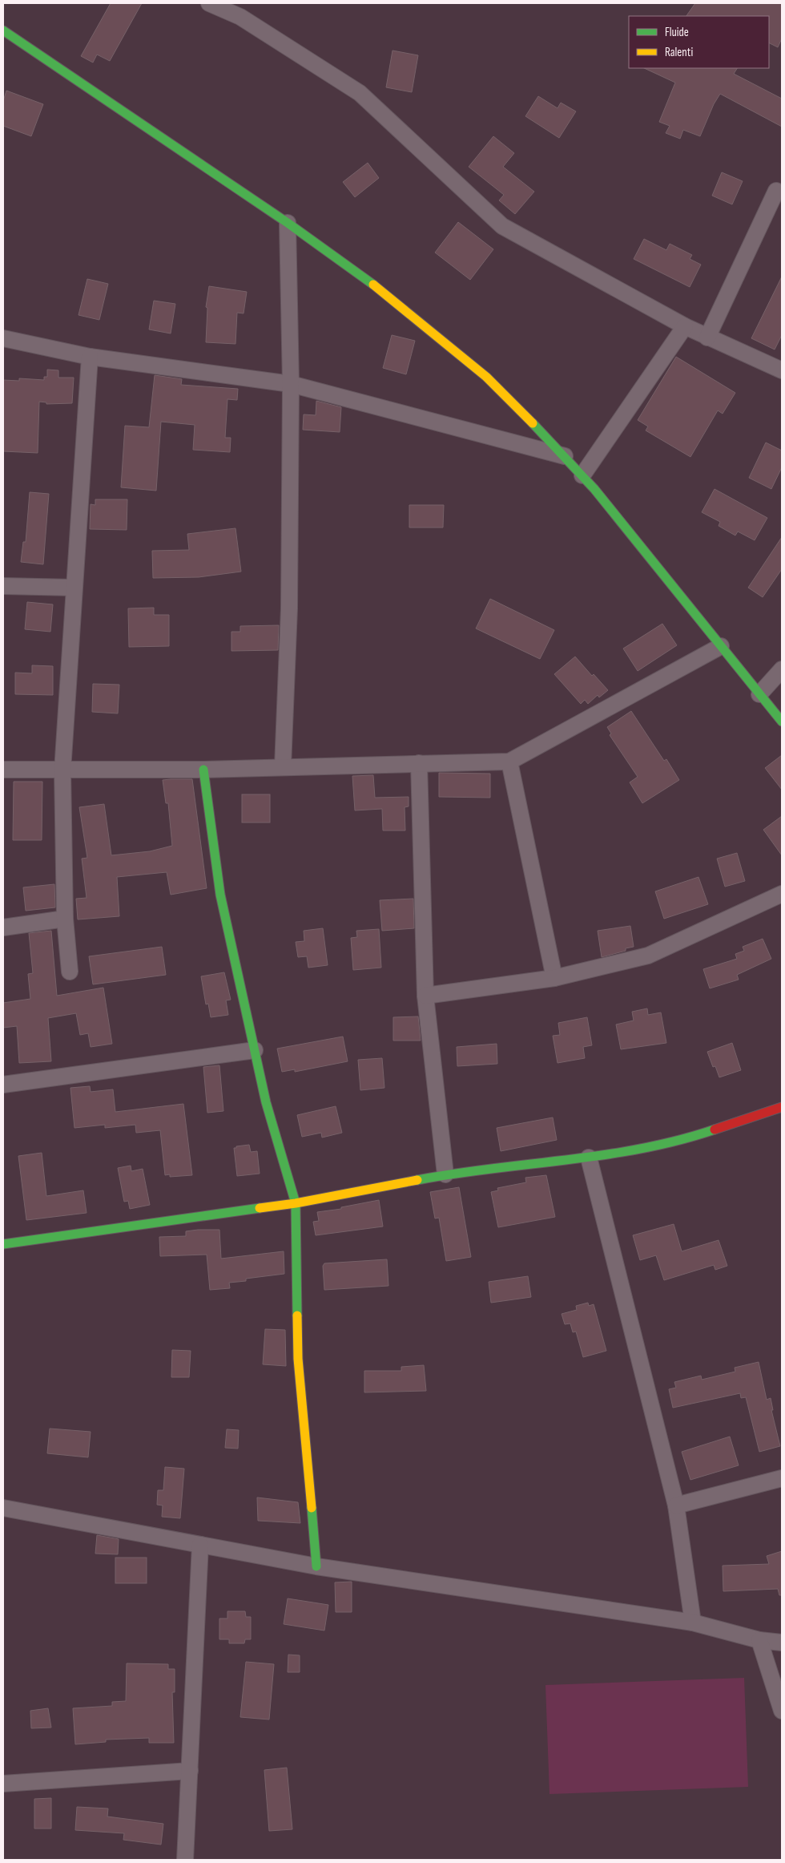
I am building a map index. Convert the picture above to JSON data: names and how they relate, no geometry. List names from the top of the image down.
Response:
{
  "legend": ["Fluide", "Ralenti"]
}
